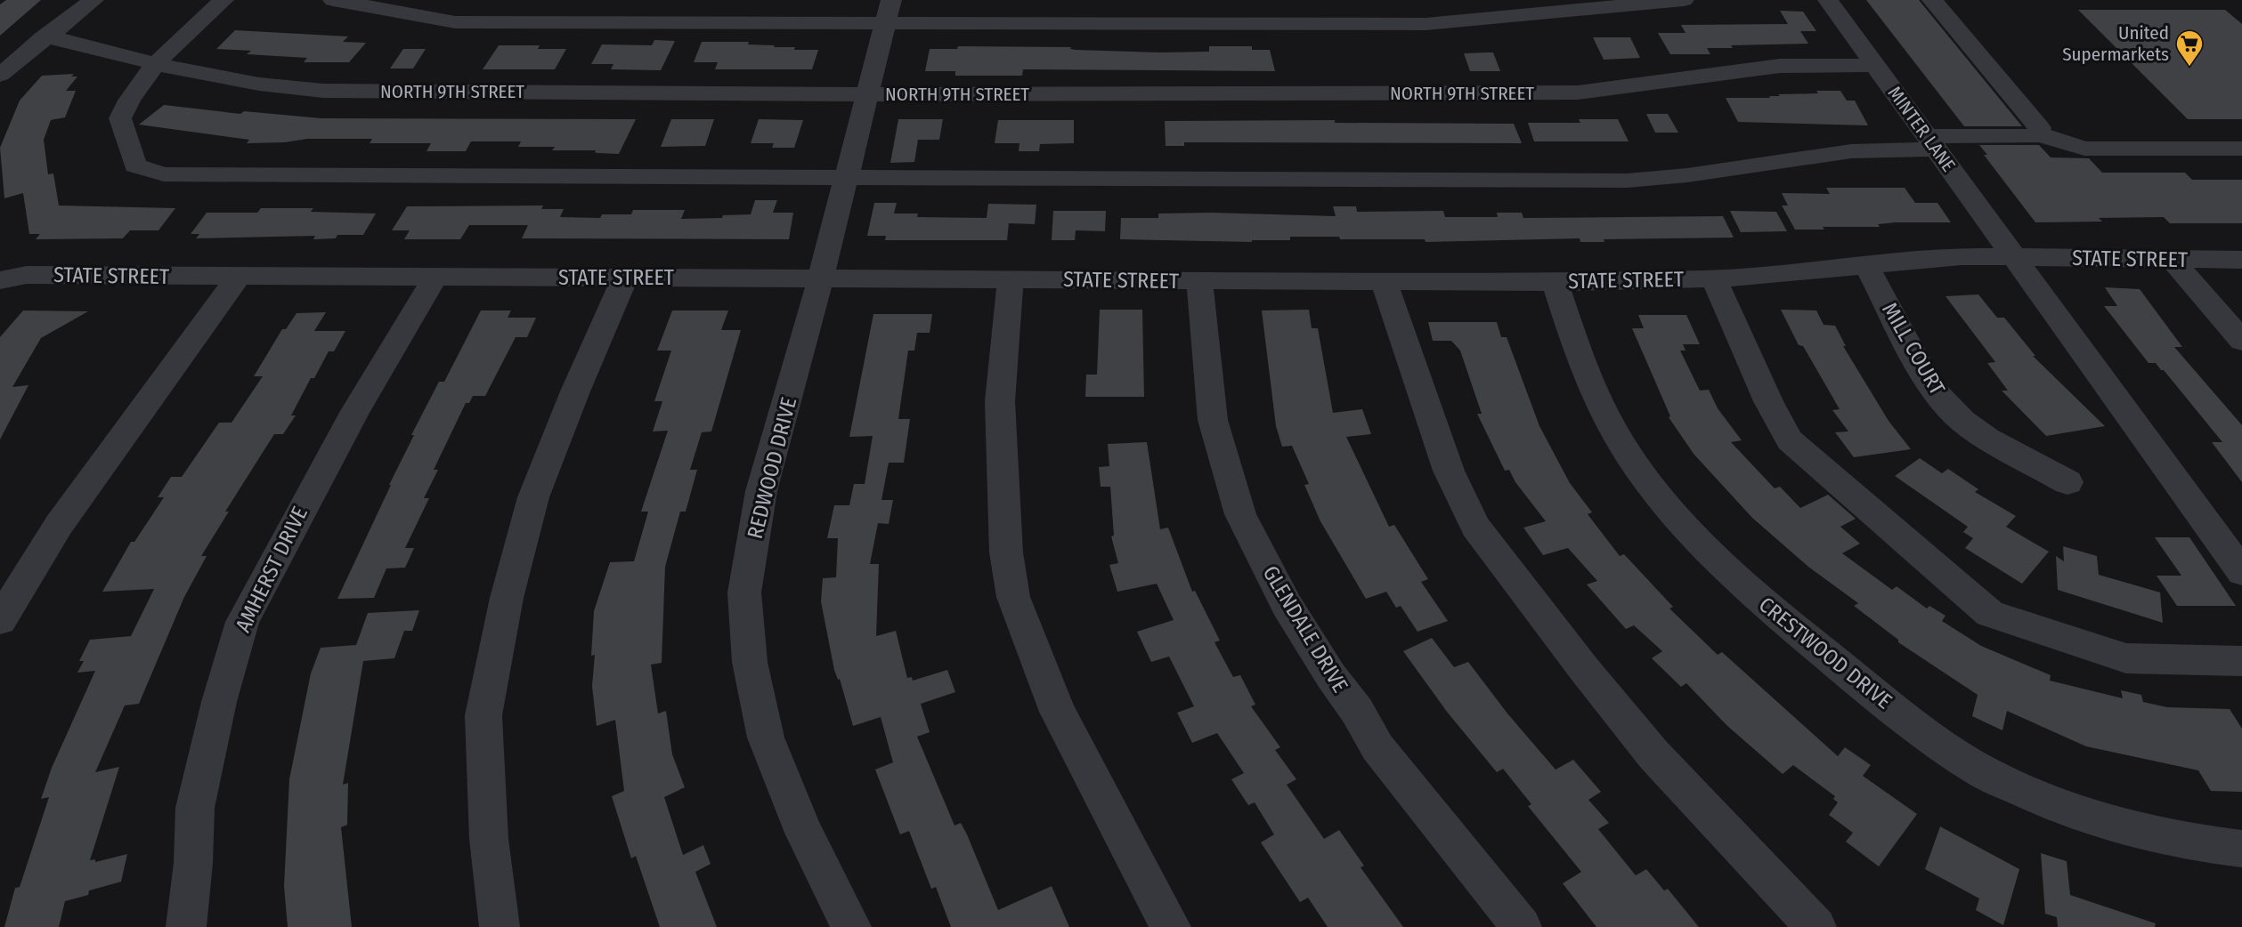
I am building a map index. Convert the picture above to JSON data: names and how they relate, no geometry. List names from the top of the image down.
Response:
{
  "streets": {
    "street": [
      "NORTH 9TH STREET",
      "MINTER LANE",
      "STATE STREET",
      "MILL COURT",
      "REDWOOD DRIVE",
      "AMHERST DRIVE",
      "GLENDALE DRIVE",
      "CRESTWOOD DRIVE"
    ]
  },
  "crossings": [
    ["NORTH 9TH STREET", "MINTER LANE"],
    ["NORTH 9TH STREET", "REDWOOD DRIVE"],
    ["MINTER LANE", "STATE STREET"],
    ["STATE STREET", "MILL COURT"],
    ["STATE STREET", "REDWOOD DRIVE"],
    ["STATE STREET", "AMHERST DRIVE"],
    ["STATE STREET", "GLENDALE DRIVE"],
    ["STATE STREET", "CRESTWOOD DRIVE"]
  ],
  "places": {
    "supermarket": ["United Supermarkets"]
  }
}
